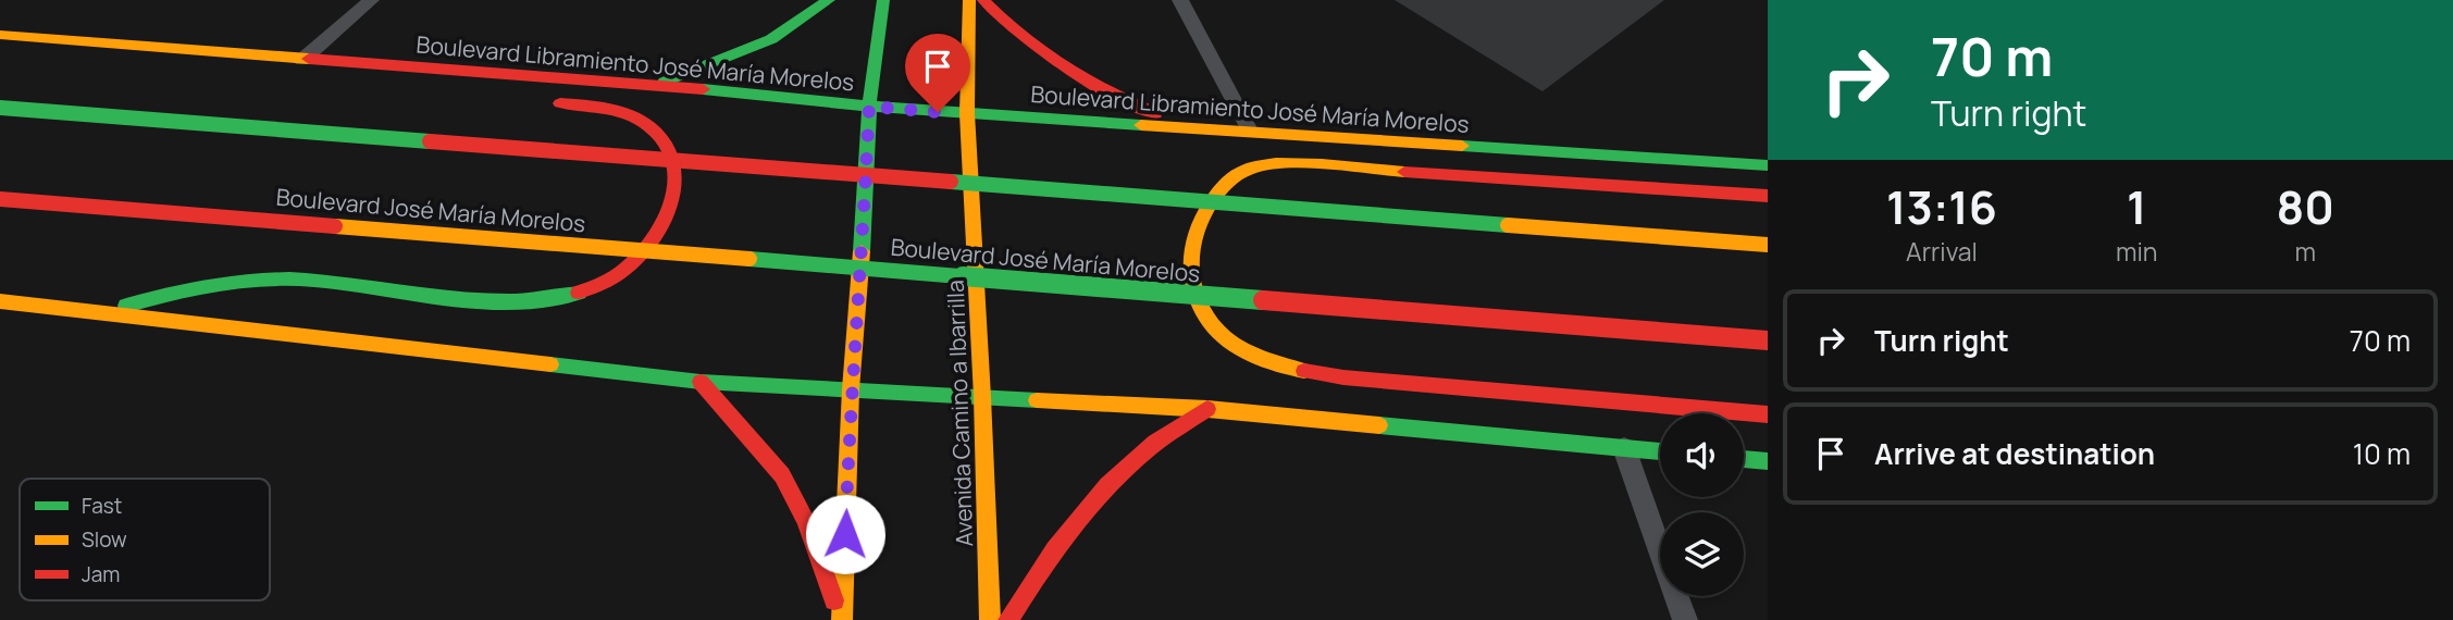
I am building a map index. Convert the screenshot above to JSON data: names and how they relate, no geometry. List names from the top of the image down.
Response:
{
  "streets": {
    "street": ["Boulevard Libramiento José María Morelos", "Boulevard José María Morelos", "Avenida Camino a Ibarrilla"]
  },
  "crossings": [
    ["Boulevard Libramiento José María Morelos", "Avenida Camino a Ibarrilla"]
  ],
  "legend": ["Fast", "Slow", "Jam"],
  "page": {
    "turn": ["70 m", "Turn right"],
    "eta": [
      "13:16",
      "Arrival",
      "1",
      "min",
      "80",
      "m"
    ],
    "list": [
      {
        "name": "Turn right",
        "value": "70 m"
      },
      {
        "name": "Arrive at destination",
        "value": "10 m"
      }
    ]
  }
}
